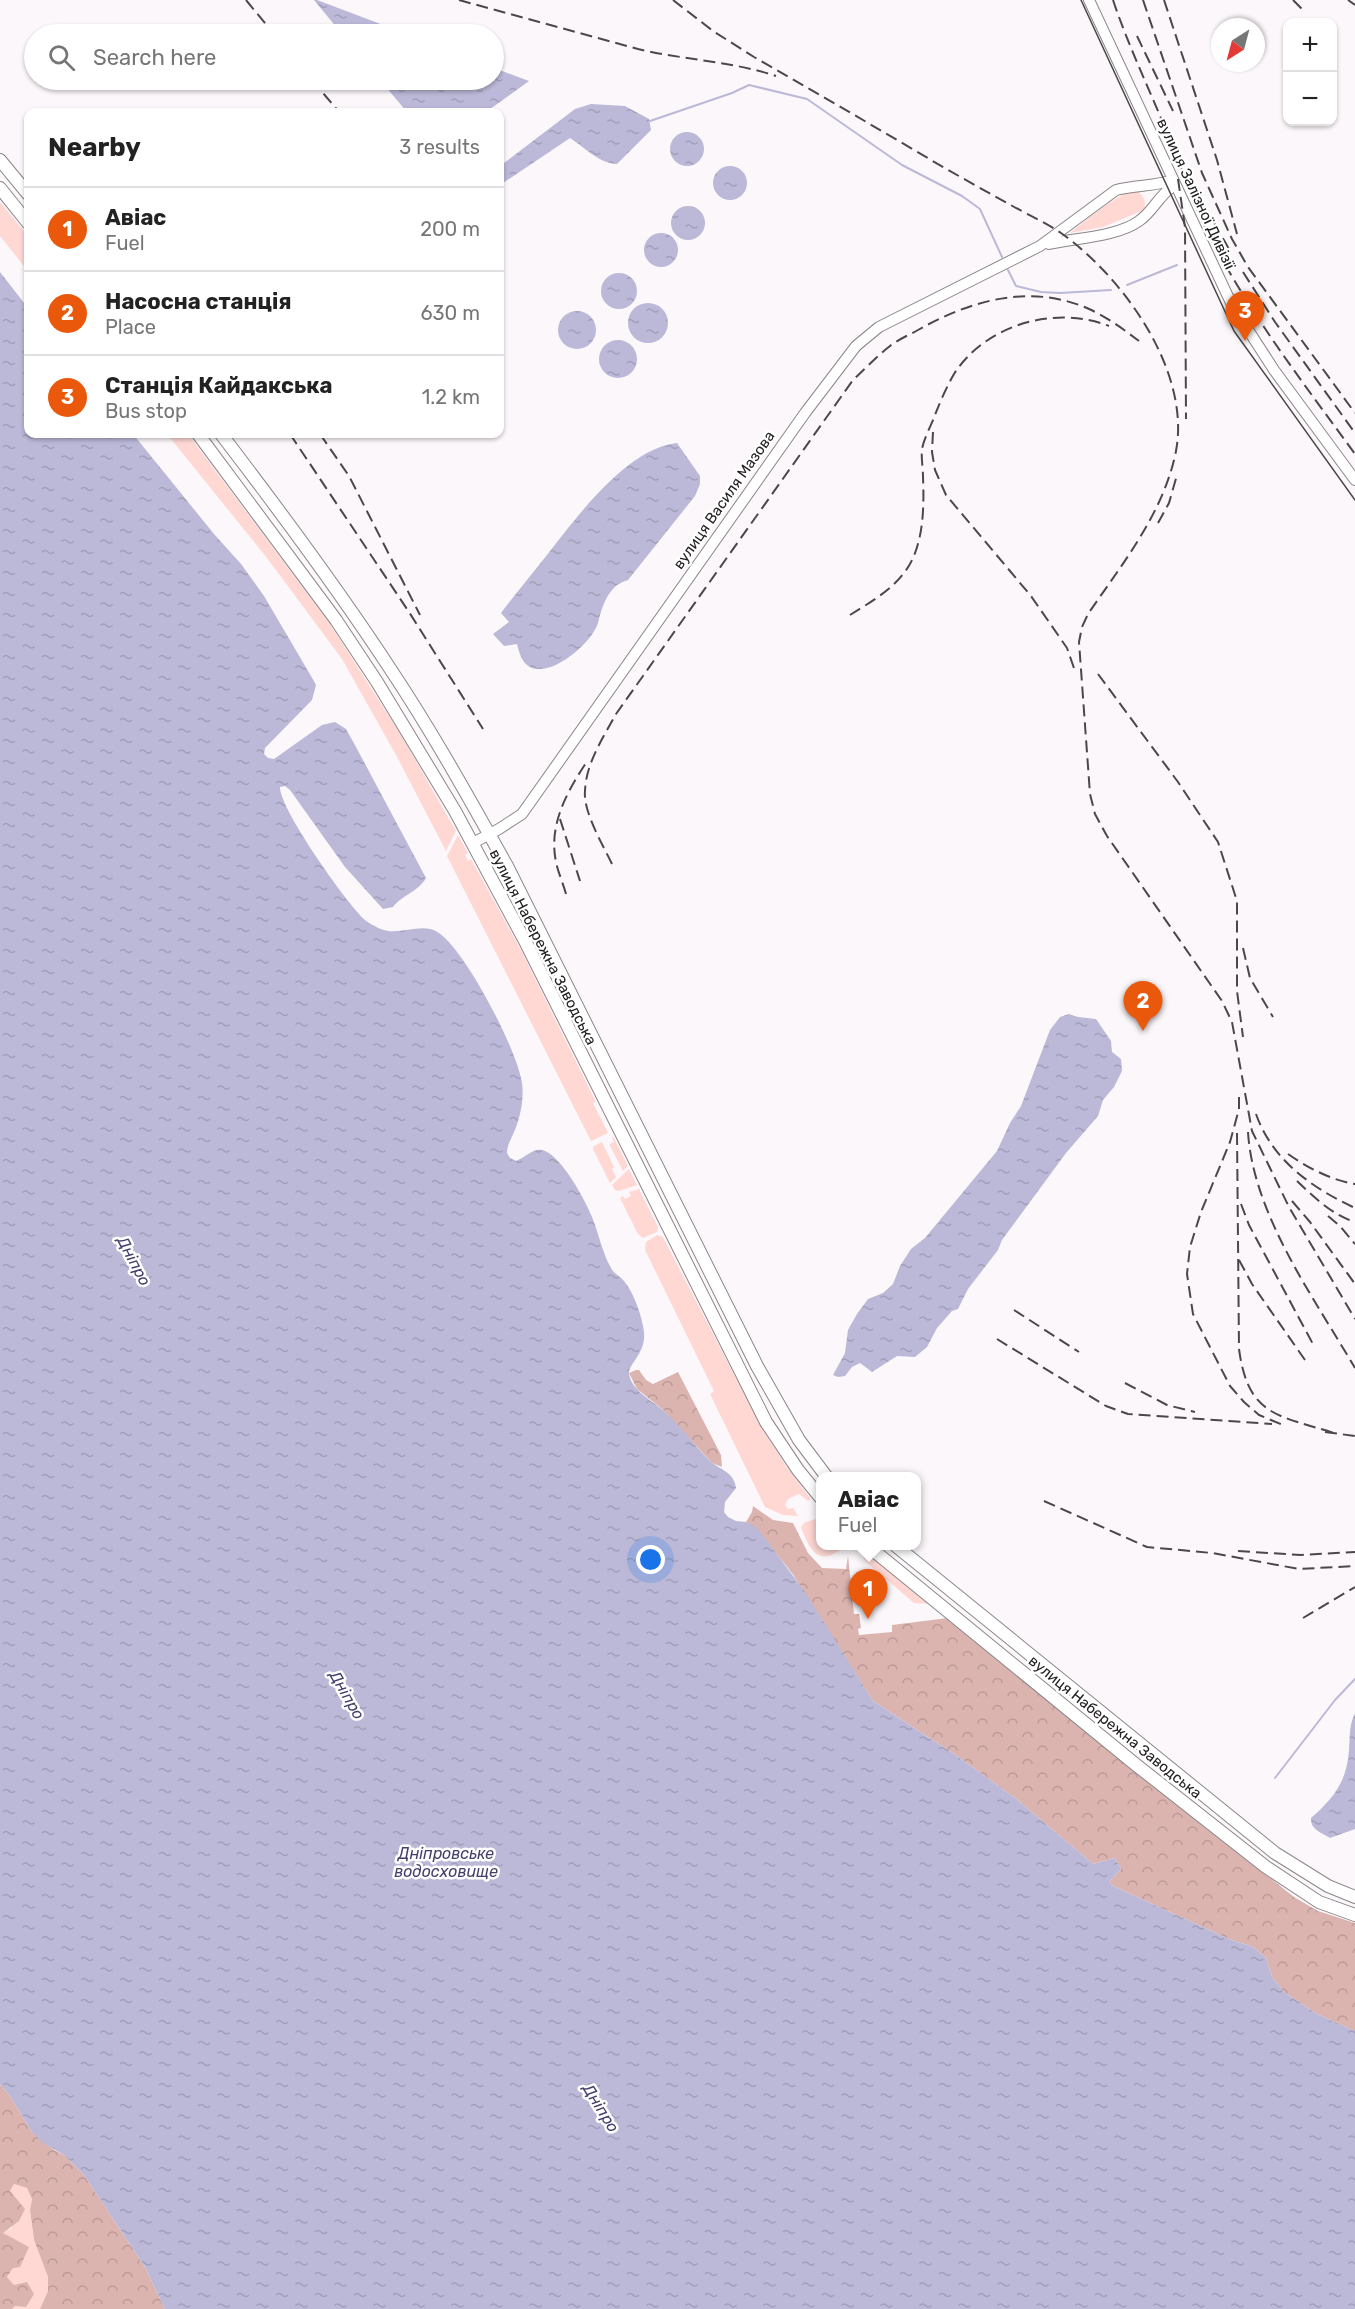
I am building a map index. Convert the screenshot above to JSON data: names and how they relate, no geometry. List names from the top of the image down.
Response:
{
  "streets": {
    "main road": ["вулиця Набережна Заводська"],
    "street": ["вулиця Залізної Дивізії", "вулиця Василя Мазова"]
  },
  "crossings": [
    ["вулиця Залізної Дивізії", "вулиця Василя Мазова"],
    ["вулиця Василя Мазова", "вулиця Набережна Заводська"]
  ],
  "water": ["Дніпро", "Дніпровське водосховище"],
  "north": "bottom left",
  "page": {
    "map_buttons": ["+", "−"],
    "search": "Search here",
    "heading": ["Nearby", "3 results"],
    "list": [
      {
        "mark": "1",
        "name": "Авіас",
        "note": "Fuel",
        "value": "200 m"
      },
      {
        "mark": "2",
        "name": "Насосна станція",
        "note": "Place",
        "value": "630 m"
      },
      {
        "mark": "3",
        "name": "Станція Кайдакська",
        "note": "Bus stop",
        "value": "1.2 km"
      }
    ],
    "pins": ["3", "2", "1"],
    "popup": ["Авіас", "Fuel"]
  }
}
